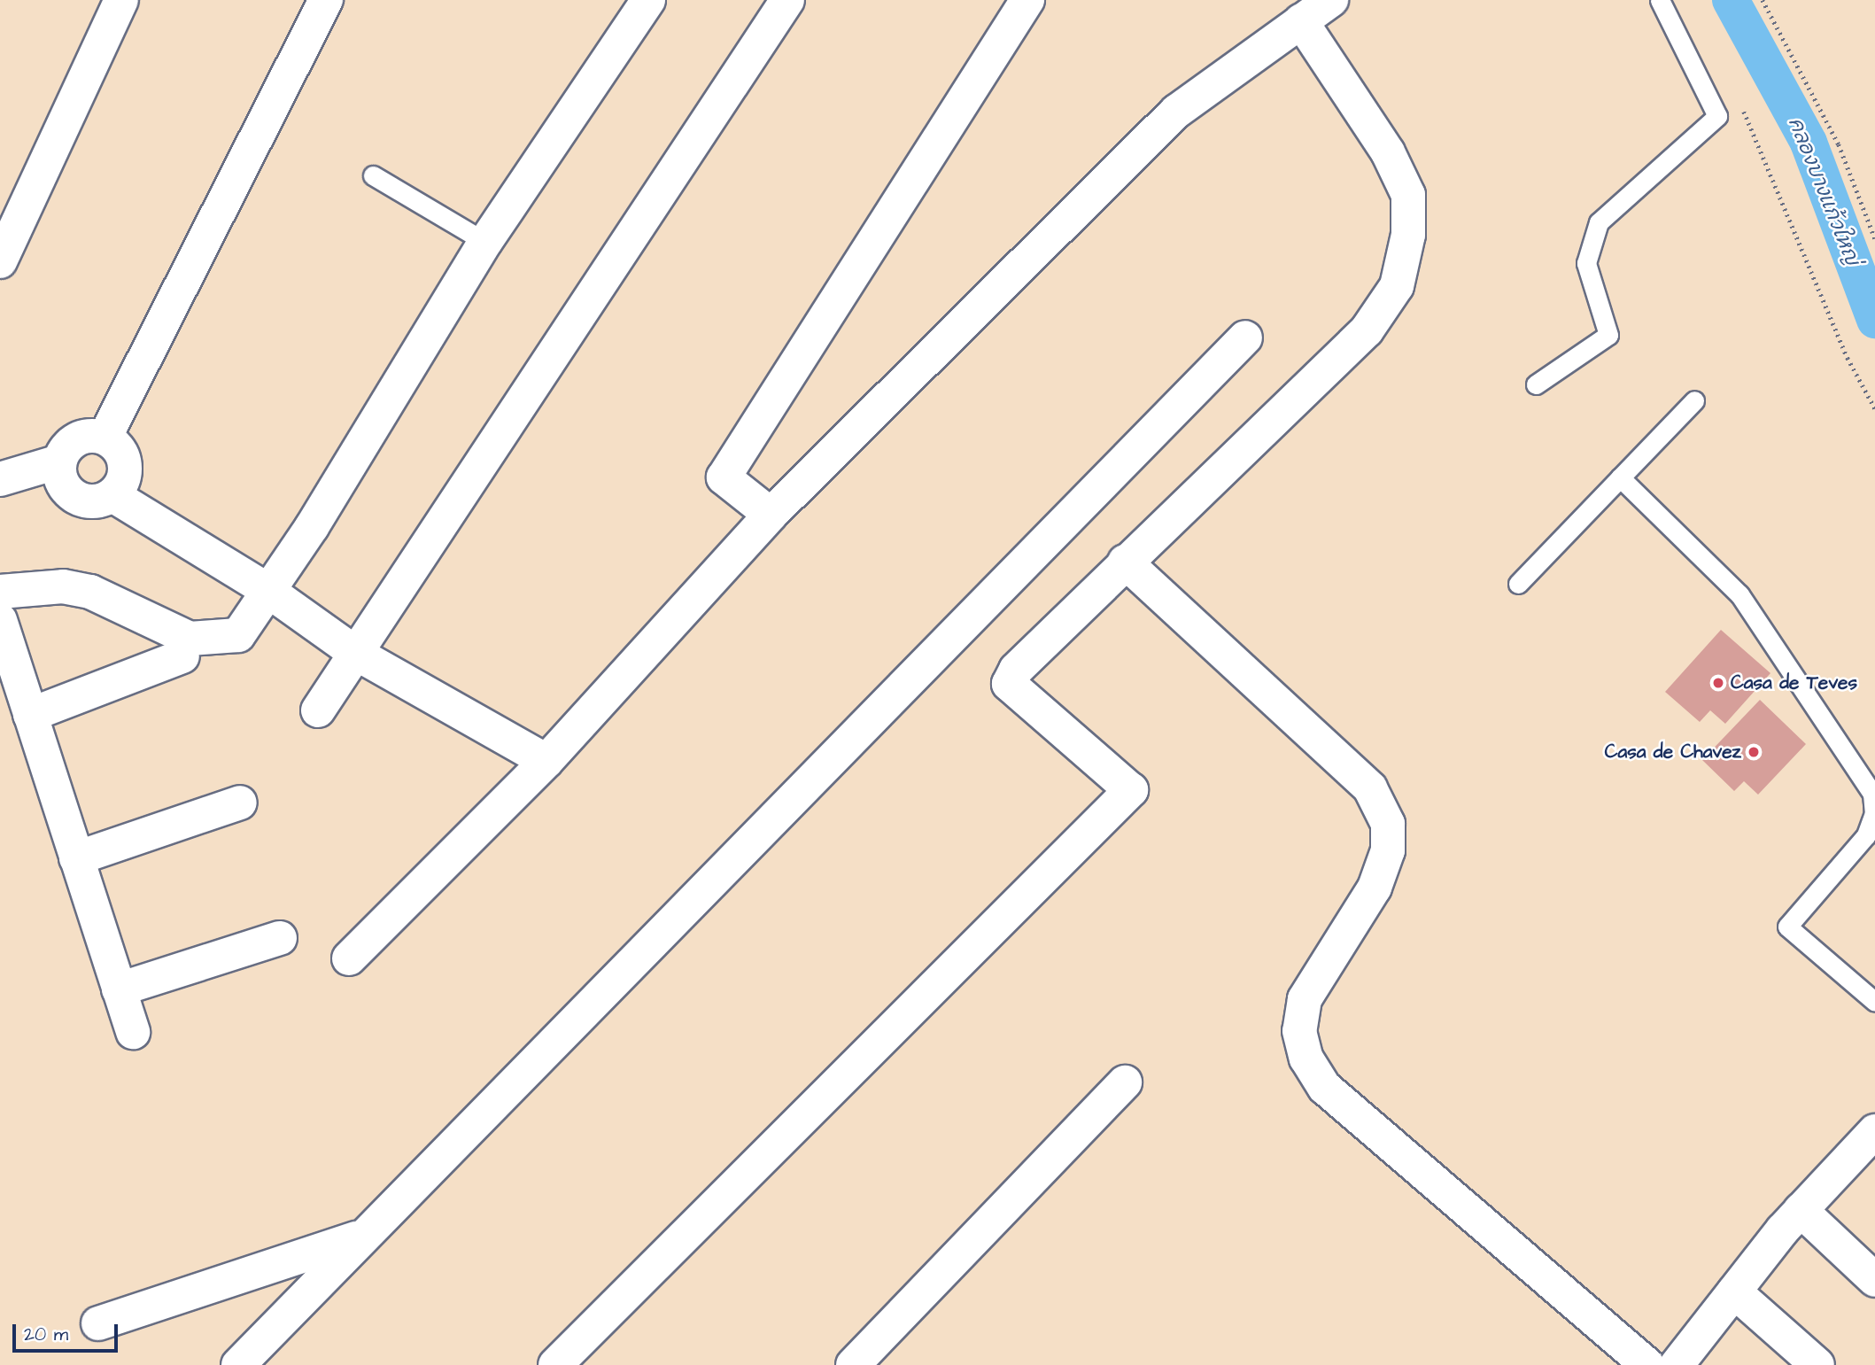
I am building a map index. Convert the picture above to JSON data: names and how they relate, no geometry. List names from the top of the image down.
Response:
{
  "water": ["คลองบางแก้วใหญ่"],
  "places": ["Casa de Teves", "Casa de Chavez"],
  "scale_bar": "20 m"
}
